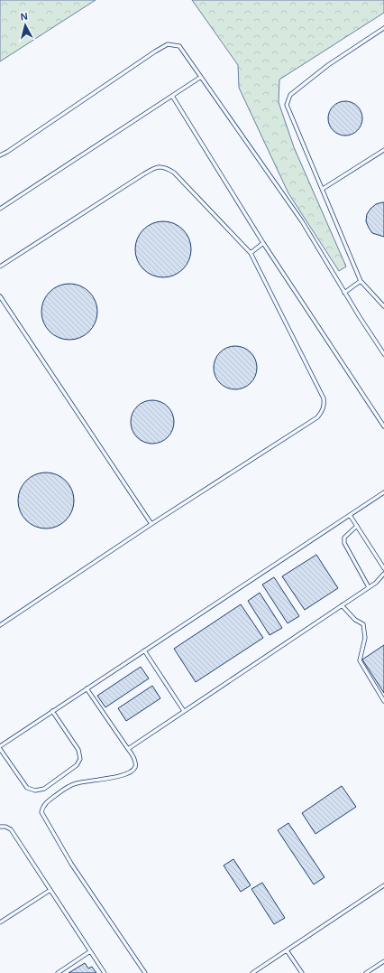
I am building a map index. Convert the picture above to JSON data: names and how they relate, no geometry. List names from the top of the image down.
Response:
{
  "north": "top"
}
